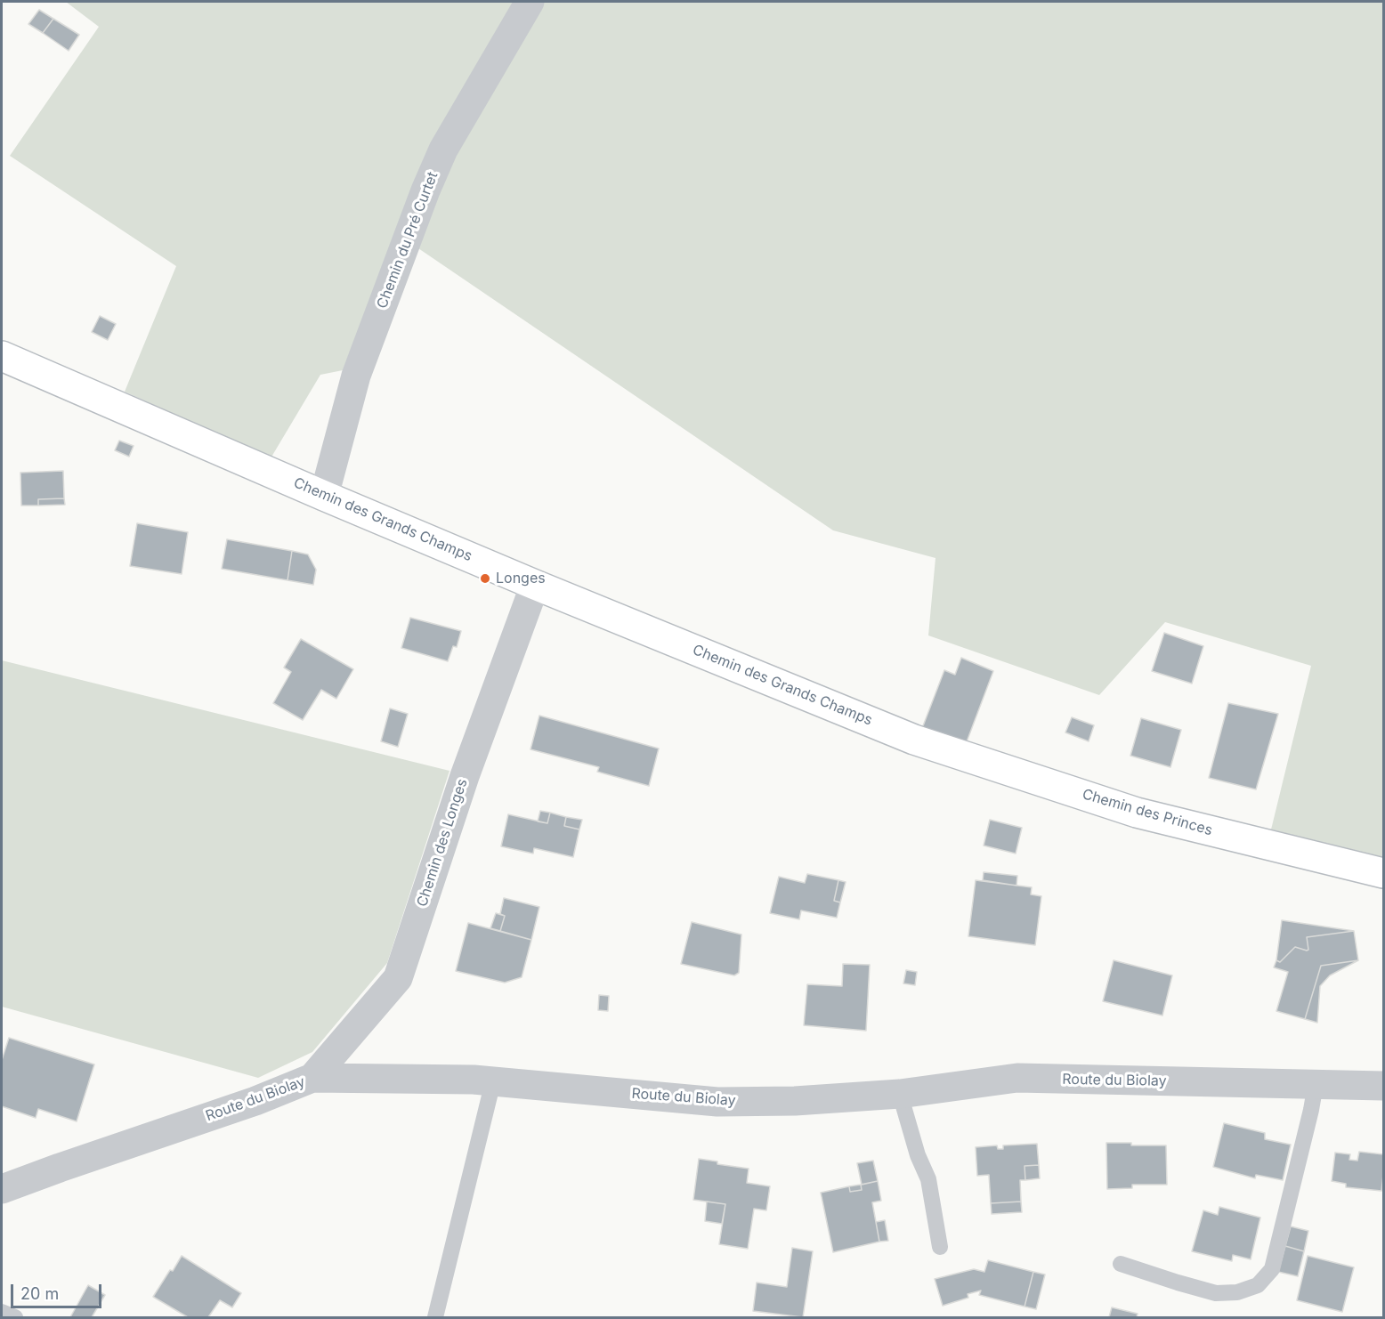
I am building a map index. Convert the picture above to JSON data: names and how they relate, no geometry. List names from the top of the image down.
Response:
{
  "streets": {
    "street": [
      "Chemin du Pré Curtet",
      "Chemin des Grands Champs",
      "Chemin des Princes",
      "Chemin des Longes",
      "Route du Biolay"
    ]
  },
  "crossings": [
    ["Chemin du Pré Curtet", "Chemin des Grands Champs"],
    ["Chemin des Grands Champs", "Chemin des Princes"],
    ["Chemin des Grands Champs", "Chemin des Longes"],
    ["Chemin des Longes", "Route du Biolay"]
  ],
  "places": ["Longes"],
  "scale_bar": "20 m"
}
